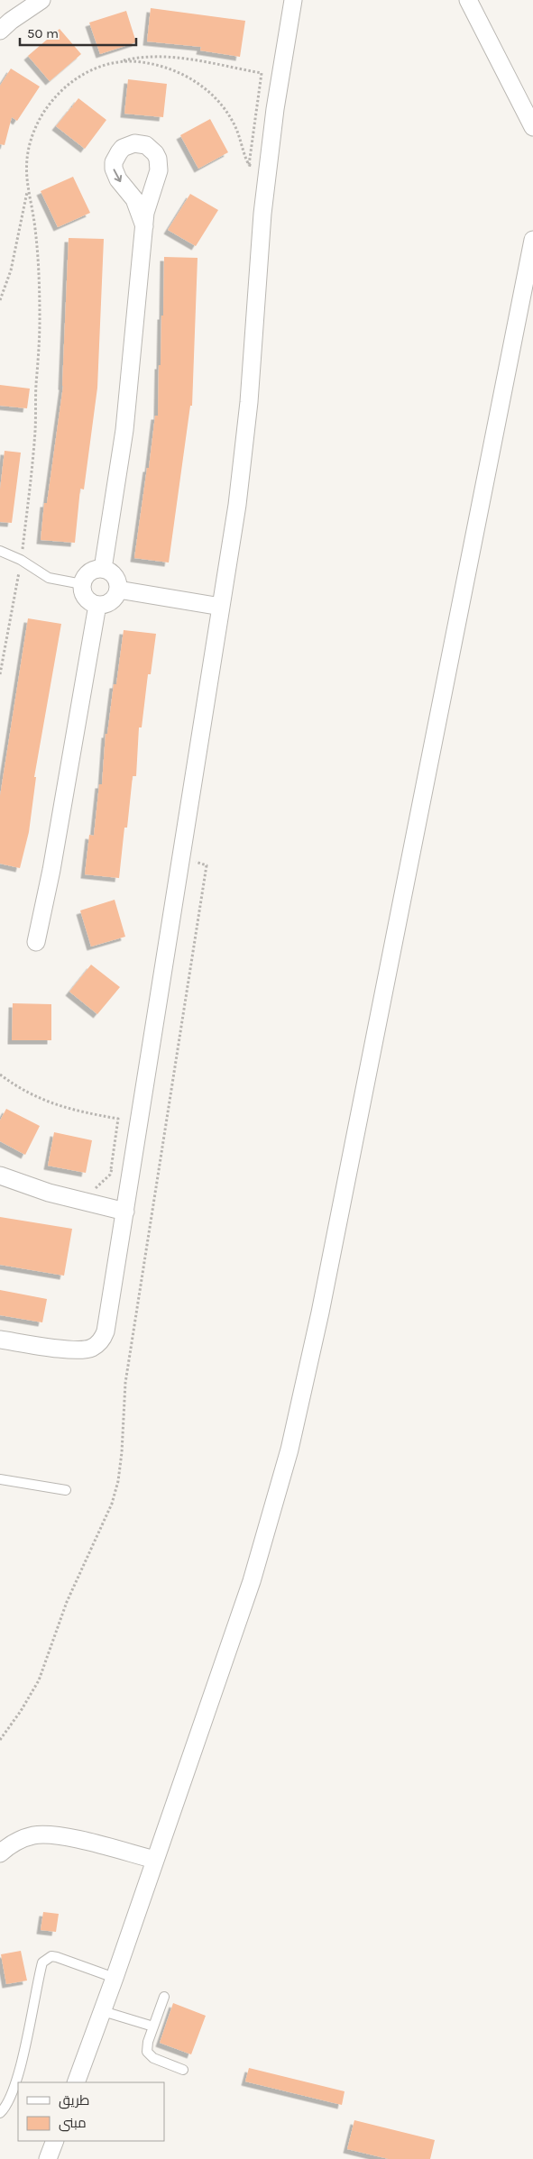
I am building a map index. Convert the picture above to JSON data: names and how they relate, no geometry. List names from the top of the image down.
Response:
{
  "legend": ["طريق", "مبنى"],
  "scale_bar": "50 m"
}
